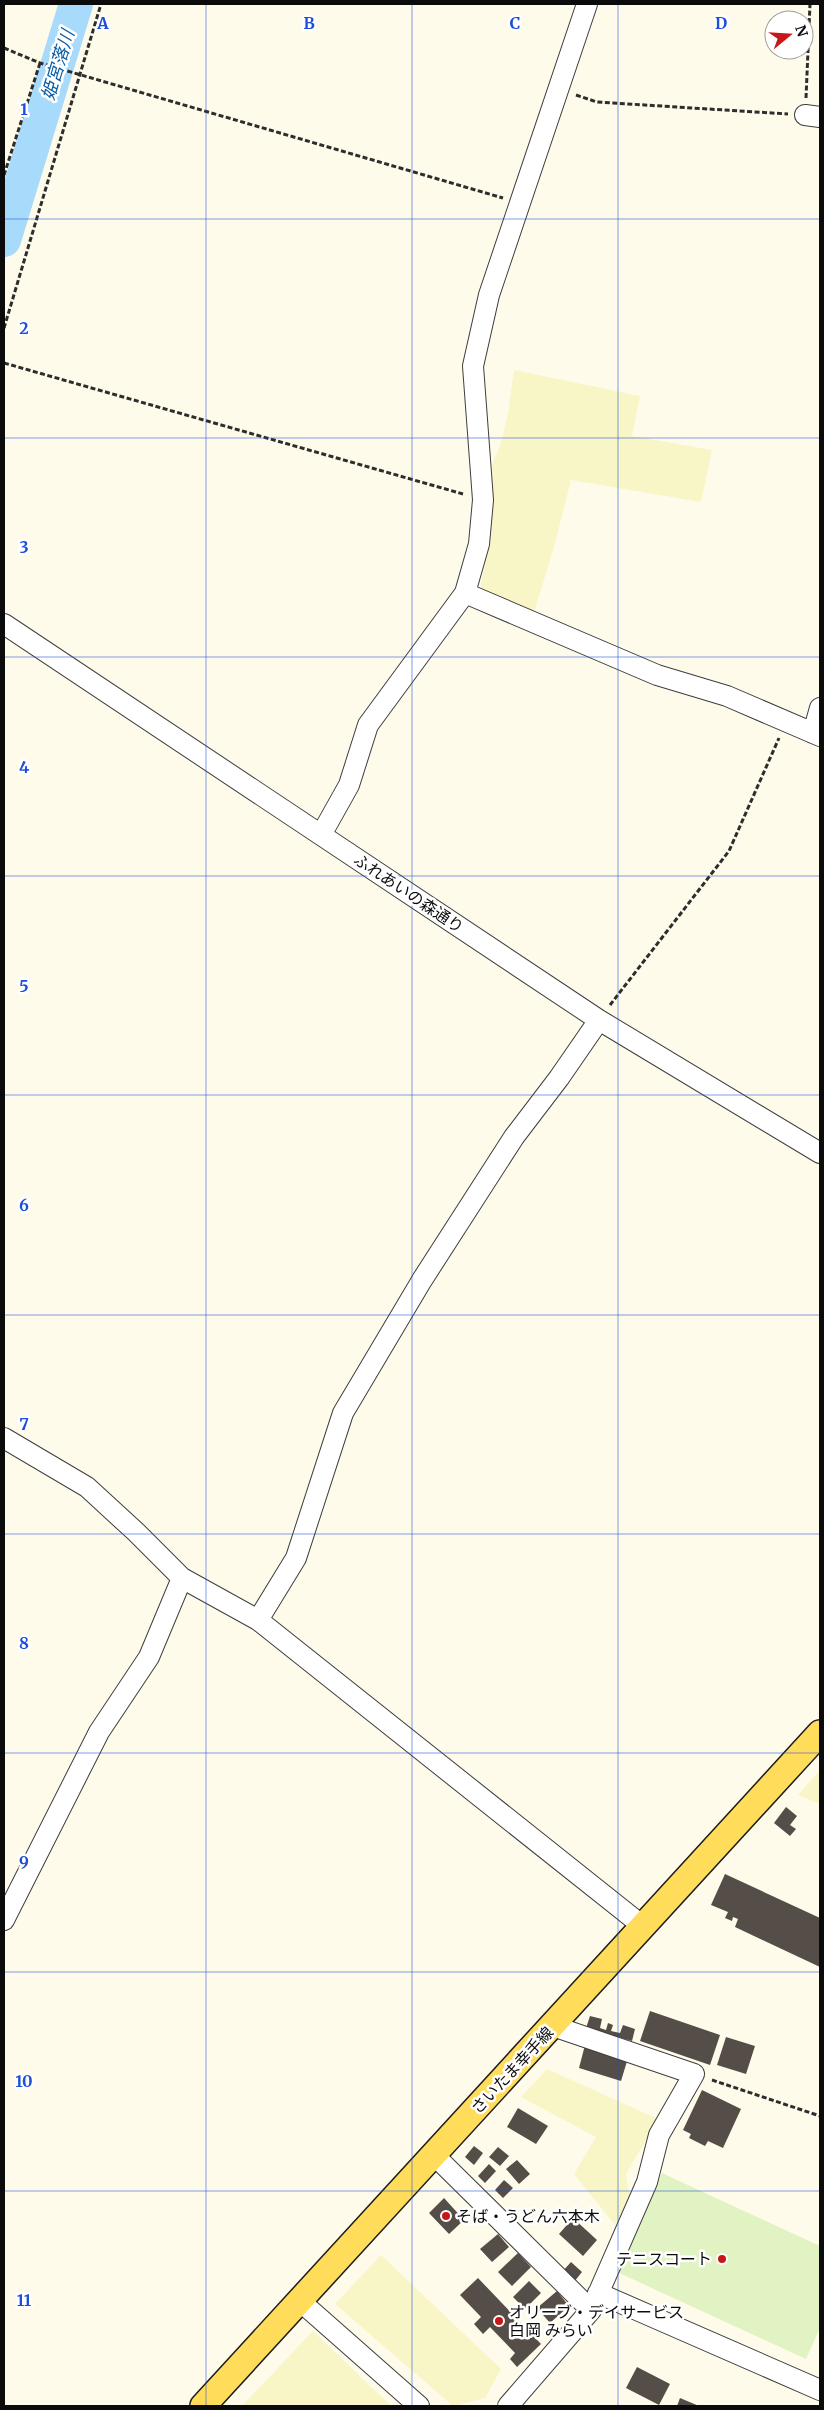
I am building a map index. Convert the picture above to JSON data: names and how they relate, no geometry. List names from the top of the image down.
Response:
{
  "streets": {
    "main road": ["さいたま幸手線"],
    "street": ["ふれあいの森通り"]
  },
  "water": ["姫宮落川"],
  "places": ["そば・うどん六本木", "テニスコート", "オリーブ・デイサービス 白岡 みらい"],
  "north": "right",
  "grid": {
    "columns": [
      "A",
      "B",
      "C",
      "D"
    ],
    "rows": [
      "1",
      "2",
      "3",
      "4",
      "5",
      "6",
      "7",
      "8",
      "9",
      "10",
      "11"
    ]
  }
}
